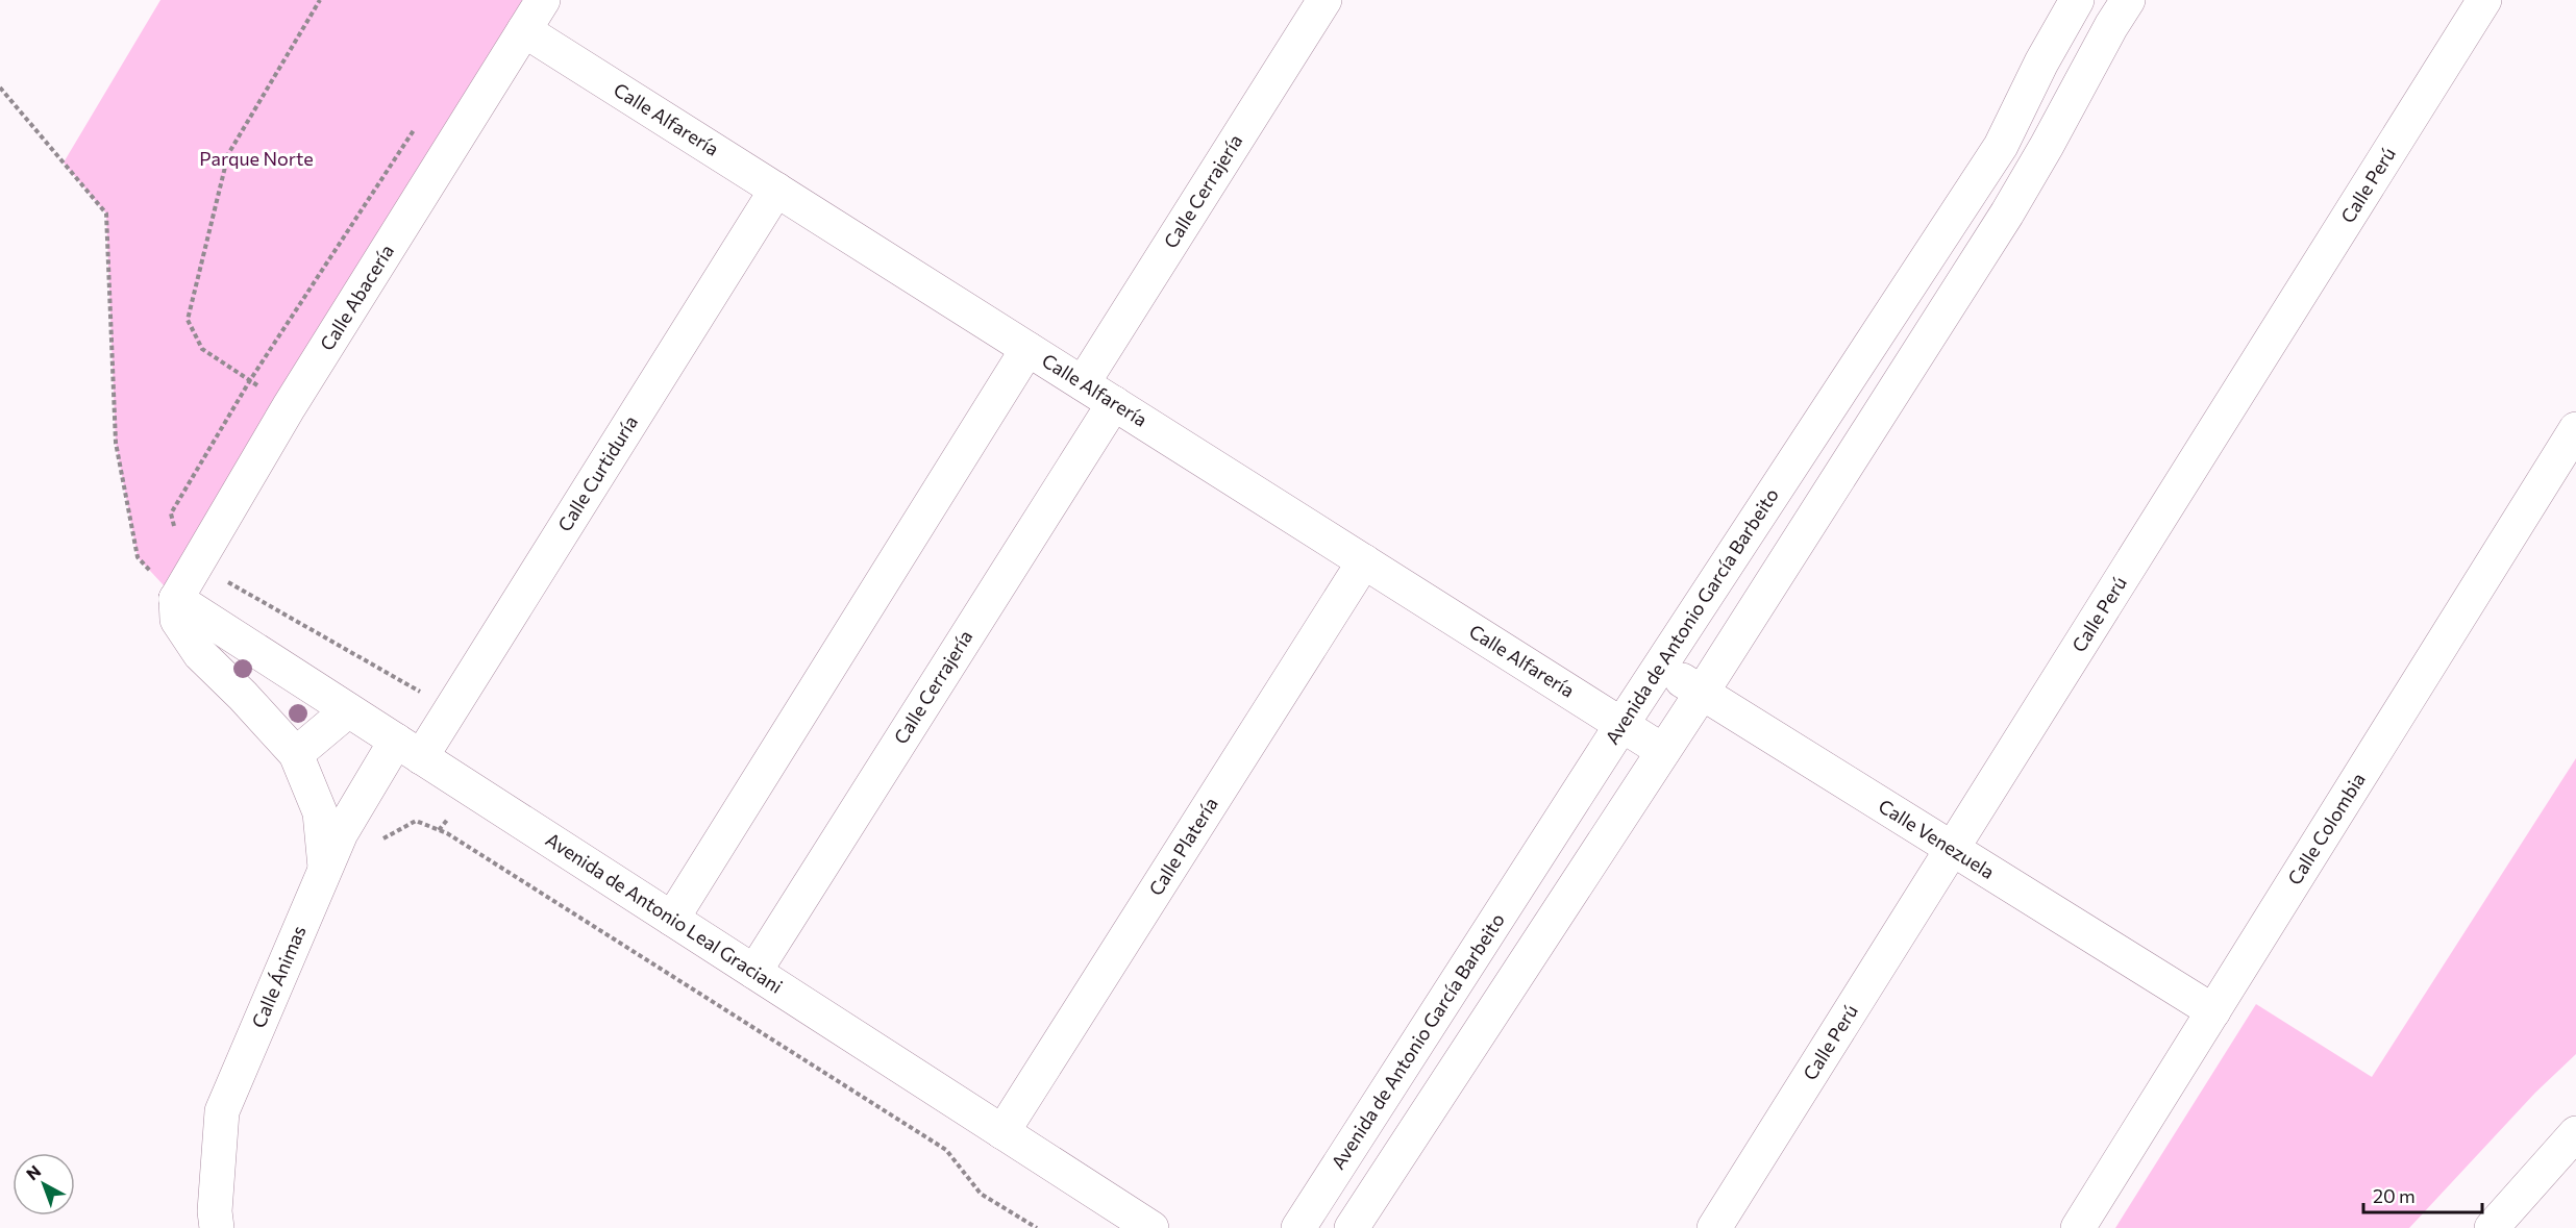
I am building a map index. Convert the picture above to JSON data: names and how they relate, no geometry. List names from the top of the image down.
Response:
{
  "streets": {
    "street": [
      "Calle Alfarería",
      "Calle Perú",
      "Calle Cerrajería",
      "Calle Abacería",
      "Calle Curtiduría",
      "Avenida de Antonio García Barbeito",
      "Calle Colombia",
      "Calle Venezuela",
      "Calle Platería",
      "Avenida de Antonio Leal Graciani",
      "Calle Ánimas"
    ]
  },
  "crossings": [
    ["Calle Alfarería", "Calle Cerrajería"],
    ["Calle Alfarería", "Calle Abacería"],
    ["Calle Alfarería", "Calle Curtiduría"],
    ["Calle Alfarería", "Avenida de Antonio García Barbeito"],
    ["Calle Alfarería", "Calle Platería"],
    ["Calle Perú", "Calle Venezuela"],
    ["Calle Cerrajería", "Avenida de Antonio Leal Graciani"],
    ["Calle Abacería", "Avenida de Antonio Leal Graciani"],
    ["Calle Curtiduría", "Avenida de Antonio Leal Graciani"],
    ["Calle Curtiduría", "Calle Ánimas"],
    ["Avenida de Antonio García Barbeito", "Calle Venezuela"],
    ["Calle Colombia", "Calle Venezuela"],
    ["Calle Platería", "Avenida de Antonio Leal Graciani"],
    ["Avenida de Antonio Leal Graciani", "Calle Ánimas"]
  ],
  "parks": ["Parque Norte"],
  "scale_bar": "20 m",
  "north": "top left"
}
